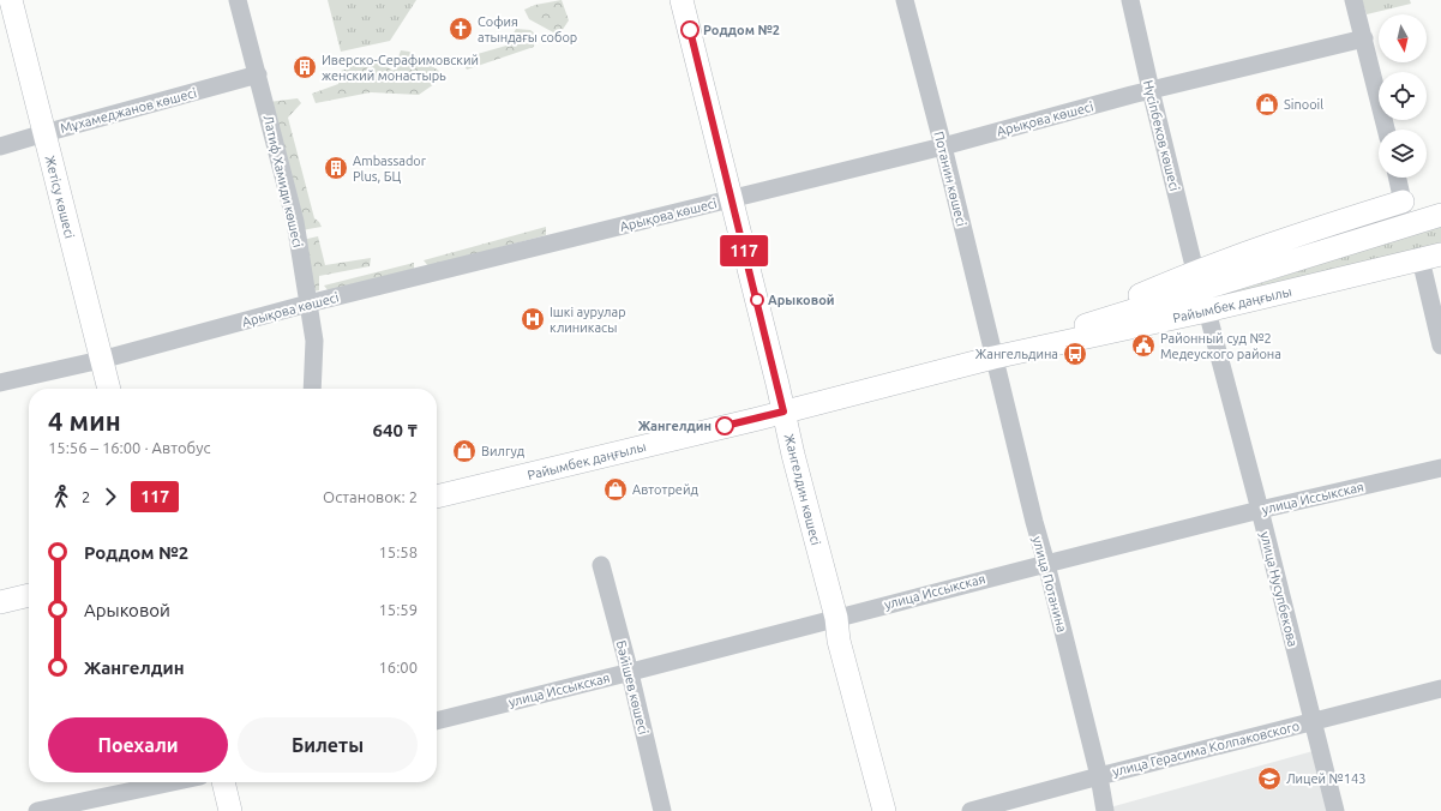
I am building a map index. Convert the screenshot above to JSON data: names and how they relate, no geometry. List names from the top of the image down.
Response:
{
  "streets": {
    "main road": ["Жетісу көшесі", "Райымбек даңғылы", "Жангелдин көшесі"],
    "street": [
      "Мұхамеджанов көшесі",
      "Арықова көшесі",
      "Нүсіпбеков көшесі",
      "Потанин көшесі",
      "Латиф Хамиди көшесі",
      "улица Иссыкская",
      "улица Потанина",
      "улица Нусупбекова",
      "Бәйішев көшесі",
      "улица Герасима Колпаковского"
    ]
  },
  "crossings": [
    ["Мұхамеджанов көшесі", "Латиф Хамиди көшесі"],
    ["Мұхамеджанов көшесі", "Жетісу көшесі"],
    ["Арықова көшесі", "Нүсіпбеков көшесі"],
    ["Арықова көшесі", "Потанин көшесі"],
    ["Арықова көшесі", "Латиф Хамиди көшесі"],
    ["Арықова көшесі", "Жетісу көшесі"],
    ["Арықова көшесі", "Жангелдин көшесі"],
    ["Нүсіпбеков көшесі", "Райымбек даңғылы"],
    ["Потанин көшесі", "Райымбек даңғылы"],
    ["Потанин көшесі", "улица Потанина"],
    ["Райымбек даңғылы", "Жангелдин көшесі"],
    ["Райымбек даңғылы", "улица Потанина"],
    ["Райымбек даңғылы", "улица Нусупбекова"],
    ["Жангелдин көшесі", "улица Иссыкская"],
    ["улица Иссыкская", "улица Потанина"],
    ["улица Иссыкская", "улица Нусупбекова"],
    ["улица Иссыкская", "Бәйішев көшесі"],
    ["улица Потанина", "улица Герасима Колпаковского"],
    ["улица Нусупбекова", "улица Герасима Колпаковского"]
  ],
  "places": {
    "church": ["София атындағы собор"],
    "other": ["Роддом №2", "Арыковой", "Жангелдин"],
    "building": ["Иверско-Серафимовский женский монастырь", "Ambassador Plus, БЦ"],
    "shop": ["Sinooil", "Вилгуд", "Автотрейд"],
    "hospital": ["Ішкі аурулар клиникасы"],
    "public building": ["Районный суд №2 Медеуского района"],
    "bus stop": ["Жангельдина"],
    "school or university": ["Лицей №143"]
  },
  "lines": ["bus line 117"],
  "north": "bottom",
  "page": {
    "on_map": "117",
    "heading": ["4 мин", "15:56 – 16:00 · Автобус", "640 ₸"],
    "legs": ["2", "117", "Остановок: 2"],
    "list": [
      {
        "name": "Роддом №2",
        "value": "15:58"
      },
      {
        "name": "Арыковой",
        "value": "15:59"
      },
      {
        "name": "Жангелдин",
        "value": "16:00"
      }
    ],
    "buttons": ["Поехали", "Билеты"]
  }
}
